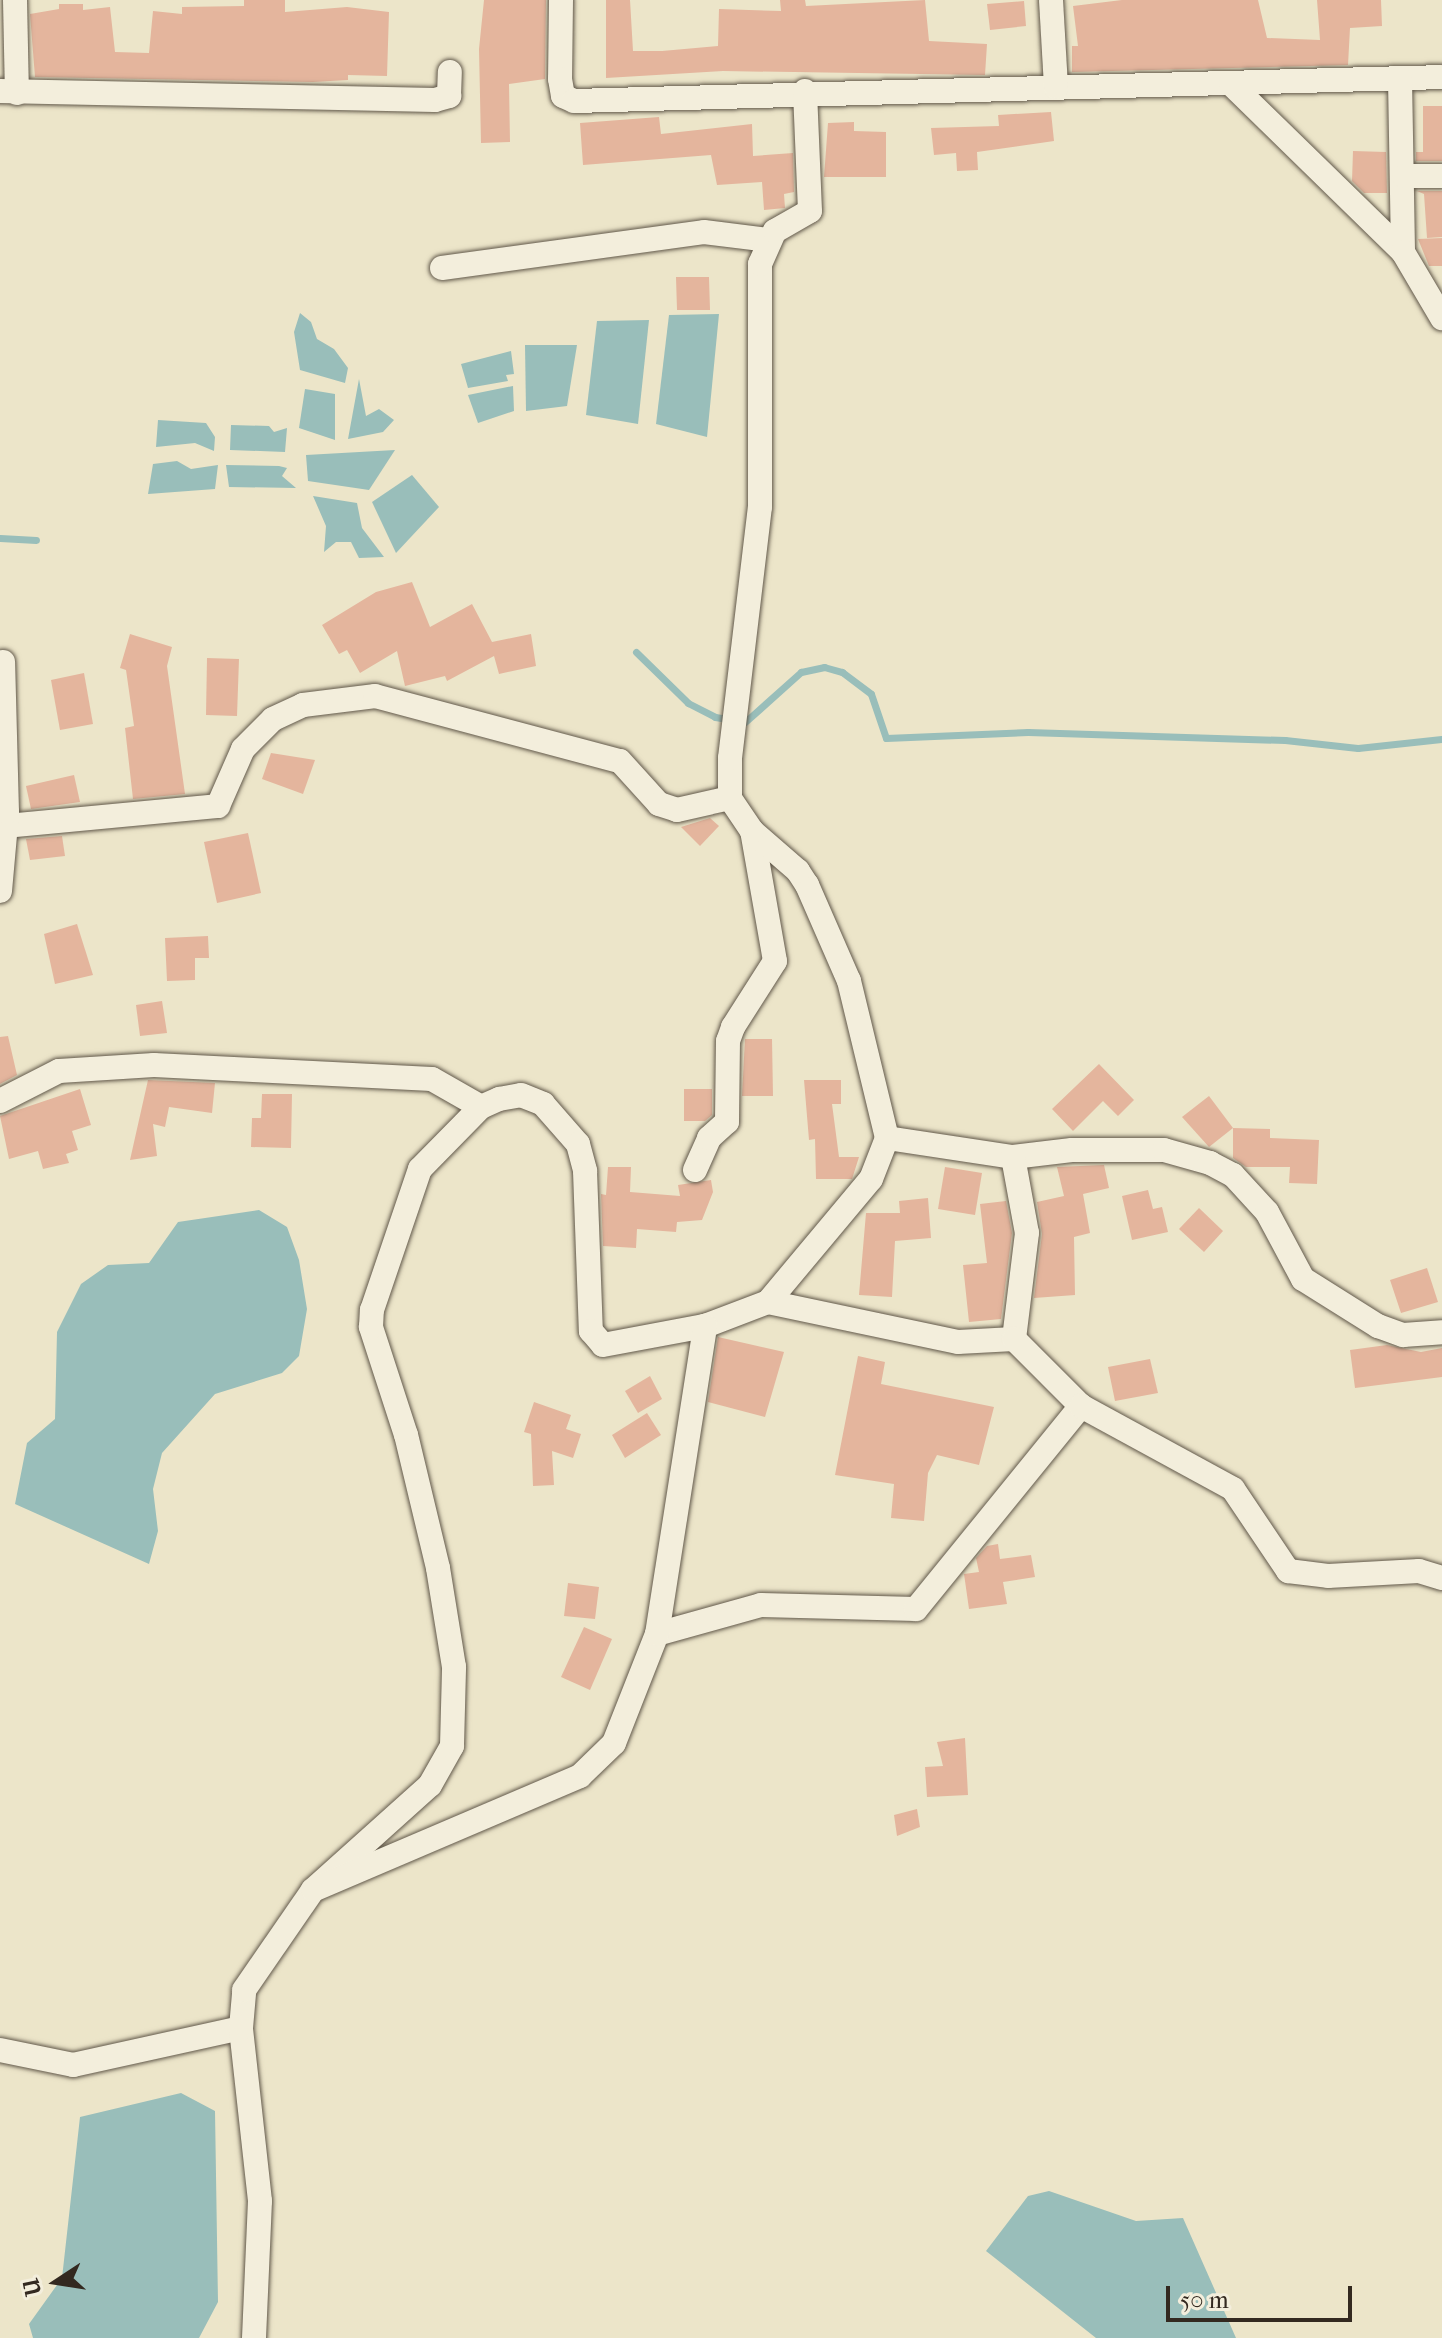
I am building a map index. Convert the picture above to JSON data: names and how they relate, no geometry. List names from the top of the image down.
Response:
{
  "scale_bar": "50 m",
  "north": "left"
}
